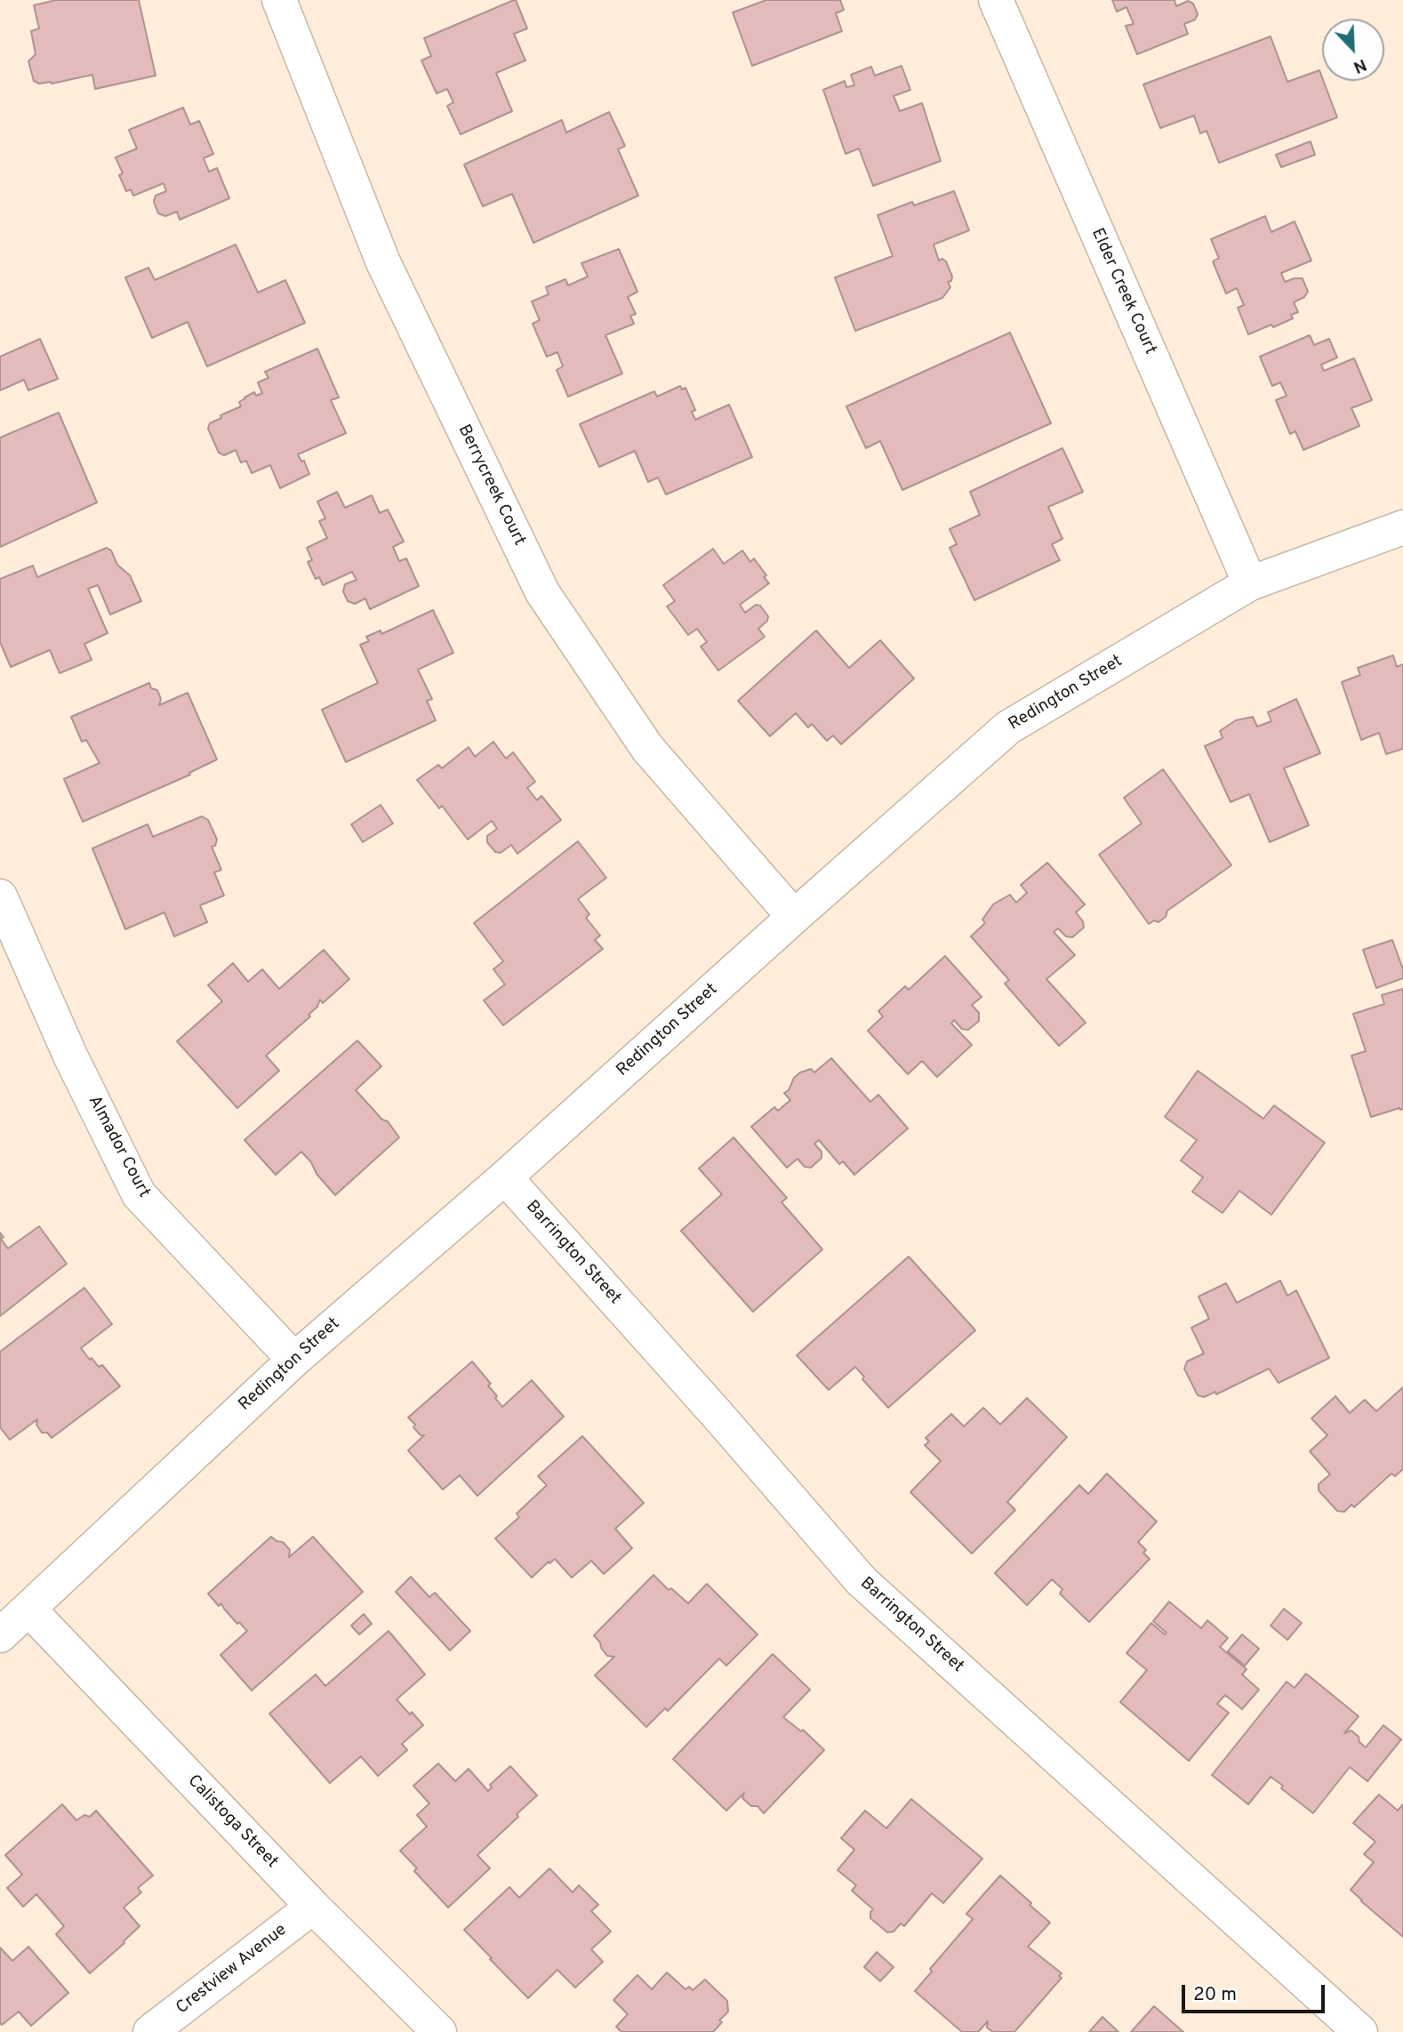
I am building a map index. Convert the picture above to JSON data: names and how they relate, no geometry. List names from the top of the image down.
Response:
{
  "streets": {
    "street": [
      "Elder Creek Court",
      "Berrycreek Court",
      "Redington Street",
      "Almador Court",
      "Barrington Street",
      "Calistoga Street",
      "Crestview Avenue"
    ]
  },
  "crossings": [
    ["Elder Creek Court", "Redington Street"],
    ["Berrycreek Court", "Redington Street"],
    ["Redington Street", "Almador Court"],
    ["Redington Street", "Barrington Street"],
    ["Redington Street", "Calistoga Street"],
    ["Calistoga Street", "Crestview Avenue"]
  ],
  "scale_bar": "20 m",
  "north": "bottom right"
}
